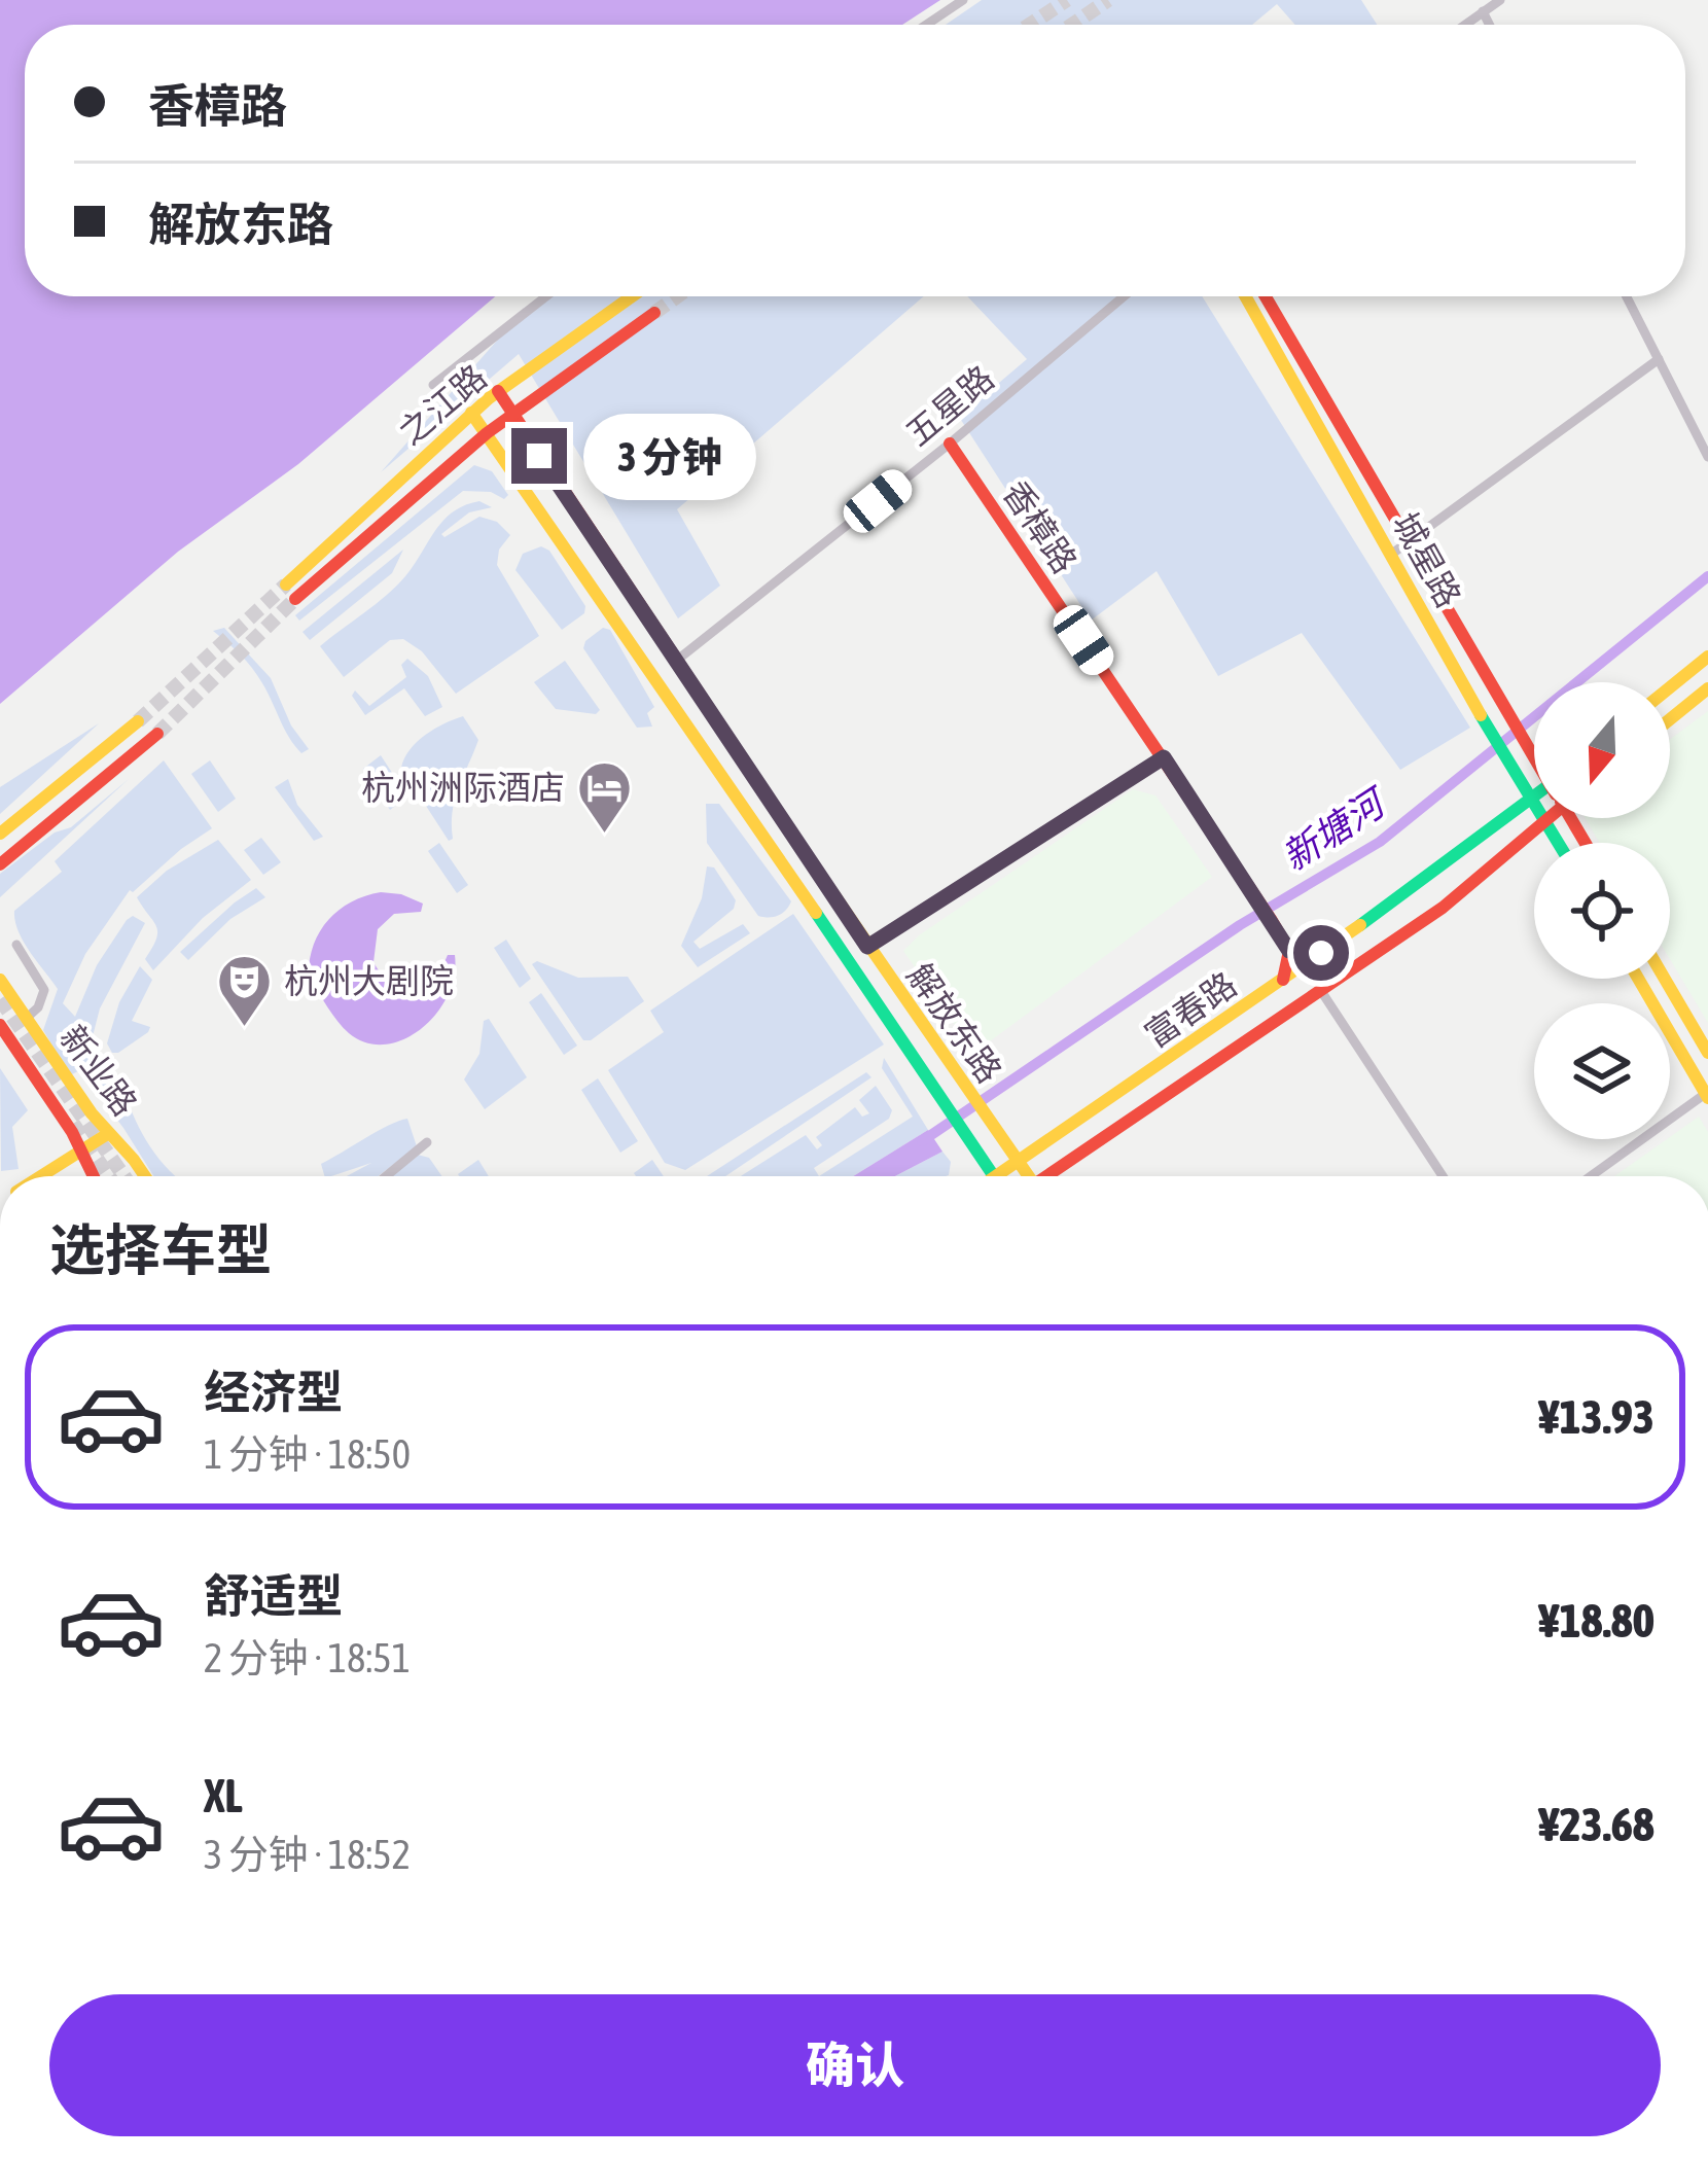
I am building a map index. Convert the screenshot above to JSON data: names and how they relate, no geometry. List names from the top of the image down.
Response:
{
  "streets": {
    "main road": [
      "之江路",
      "香樟路",
      "城星路",
      "富春路",
      "解放东路",
      "新业路"
    ],
    "street": ["五星路"]
  },
  "crossings": [
    ["之江路", "解放东路"],
    ["五星路", "香樟路"],
    ["五星路", "解放东路"],
    ["城星路", "富春路"],
    ["富春路", "解放东路"]
  ],
  "water": ["新塘河"],
  "places": {
    "hotel": ["杭州洲际酒店"],
    "theatre": ["杭州大剧院"]
  },
  "north": "bottom",
  "page": {
    "banner": ["香樟路", "解放东路"],
    "bubble": "3 分钟",
    "heading": "选择车型",
    "list": [
      {
        "name": "经济型",
        "note": "1 分钟 · 18:50",
        "value": "¥13.93"
      },
      {
        "name": "舒适型",
        "note": "2 分钟 · 18:51",
        "value": "¥18.80"
      },
      {
        "name": "XL",
        "note": "3 分钟 · 18:52",
        "value": "¥23.68"
      }
    ],
    "buttons": "确认"
  }
}
